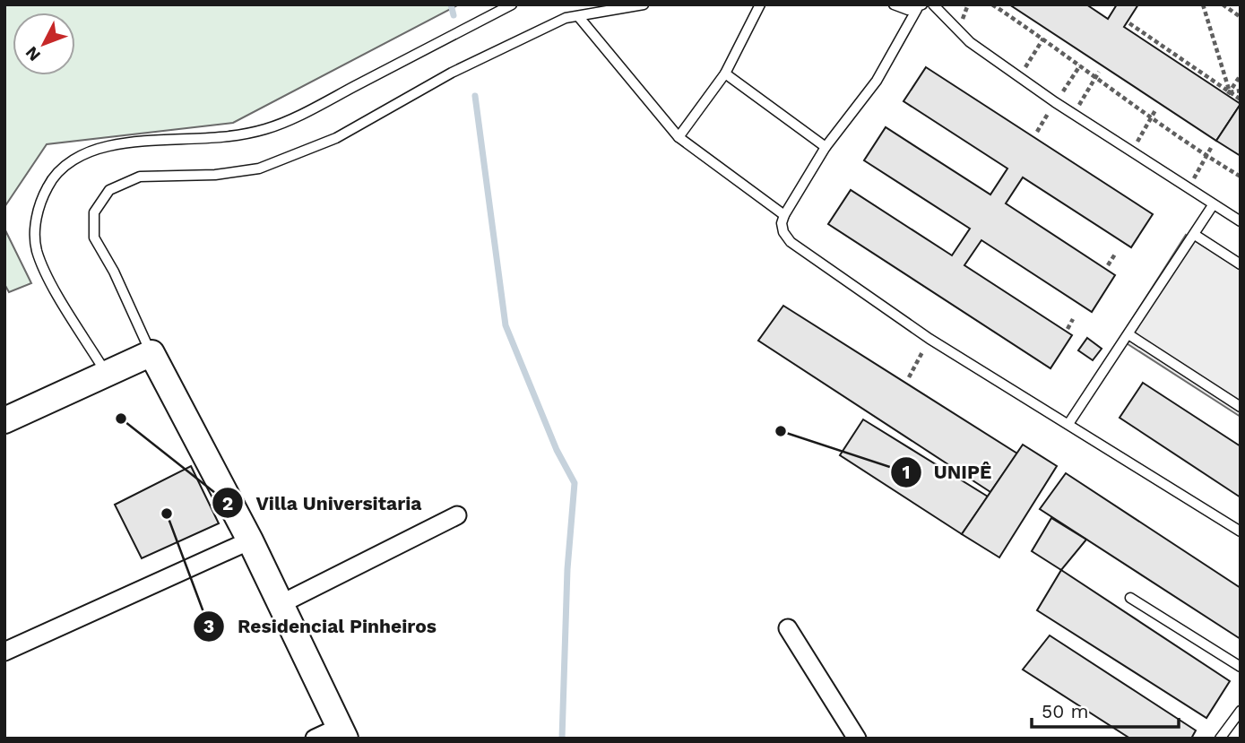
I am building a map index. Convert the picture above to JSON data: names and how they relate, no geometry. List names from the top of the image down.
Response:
{
  "places": ["Villa Universitaria", "UNIPÊ", "Residencial Pinheiros"],
  "scale_bar": "50 m",
  "north": "bottom left"
}
